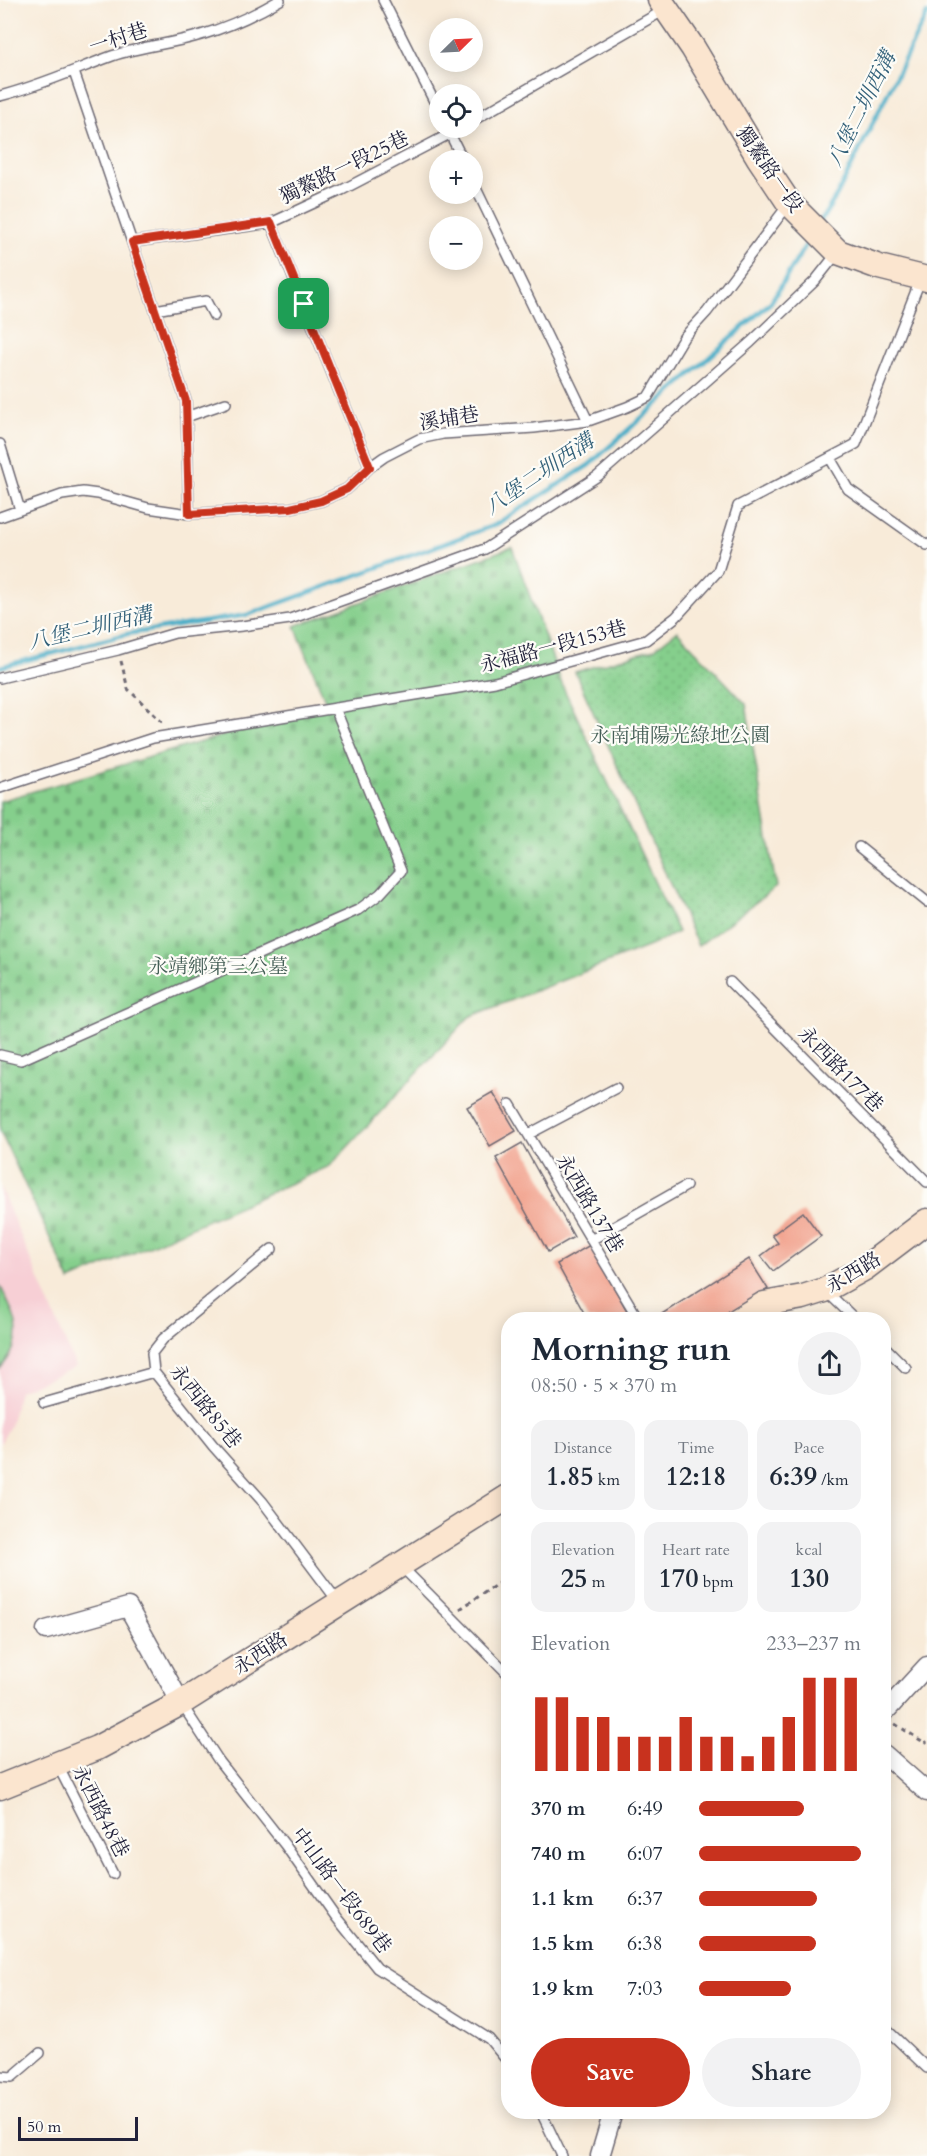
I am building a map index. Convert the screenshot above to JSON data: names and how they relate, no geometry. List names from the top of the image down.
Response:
{
  "streets": {
    "street": ["獨鰲路一段", "永西路"],
    "lane": [
      "一村巷",
      "獨鰲路一段25巷",
      "溪埔巷",
      "永福路一段153巷",
      "永西路177巷",
      "永西路137巷",
      "永西路85巷",
      "永西路48巷",
      "中山路一段689巷"
    ]
  },
  "crossings": [
    ["獨鰲路一段", "溪埔巷"],
    ["獨鰲路一段", "永福路一段153巷"],
    ["永西路", "永西路85巷"],
    ["永西路", "永西路48巷"],
    ["永西路", "中山路一段689巷"]
  ],
  "water": ["八堡二圳西溝"],
  "parks": ["永南埔陽光綠地公園", "永靖鄉第三公墓"],
  "scale_bar": "50 m",
  "north": "top right",
  "page": {
    "map_buttons": ["+", "−"],
    "heading": ["Morning run", "08:50 · 5 × 370 m"],
    "stats": [
      ["Distance", "1.85 km"],
      ["Time", "12:18"],
      ["Pace", "6:39 /km"],
      ["Elevation", "25 m"],
      ["Heart rate", "170 bpm"],
      ["kcal", "130"]
    ],
    "chart": ["Elevation", "233–237 m"],
    "list": [
      {
        "name": "370 m",
        "note": "6:49"
      },
      {
        "name": "740 m",
        "note": "6:07"
      },
      {
        "name": "1.1 km",
        "note": "6:37"
      },
      {
        "name": "1.5 km",
        "note": "6:38"
      },
      {
        "name": "1.9 km",
        "note": "7:03"
      }
    ],
    "buttons": ["Save", "Share"],
    "scale": "50 m"
  }
}
